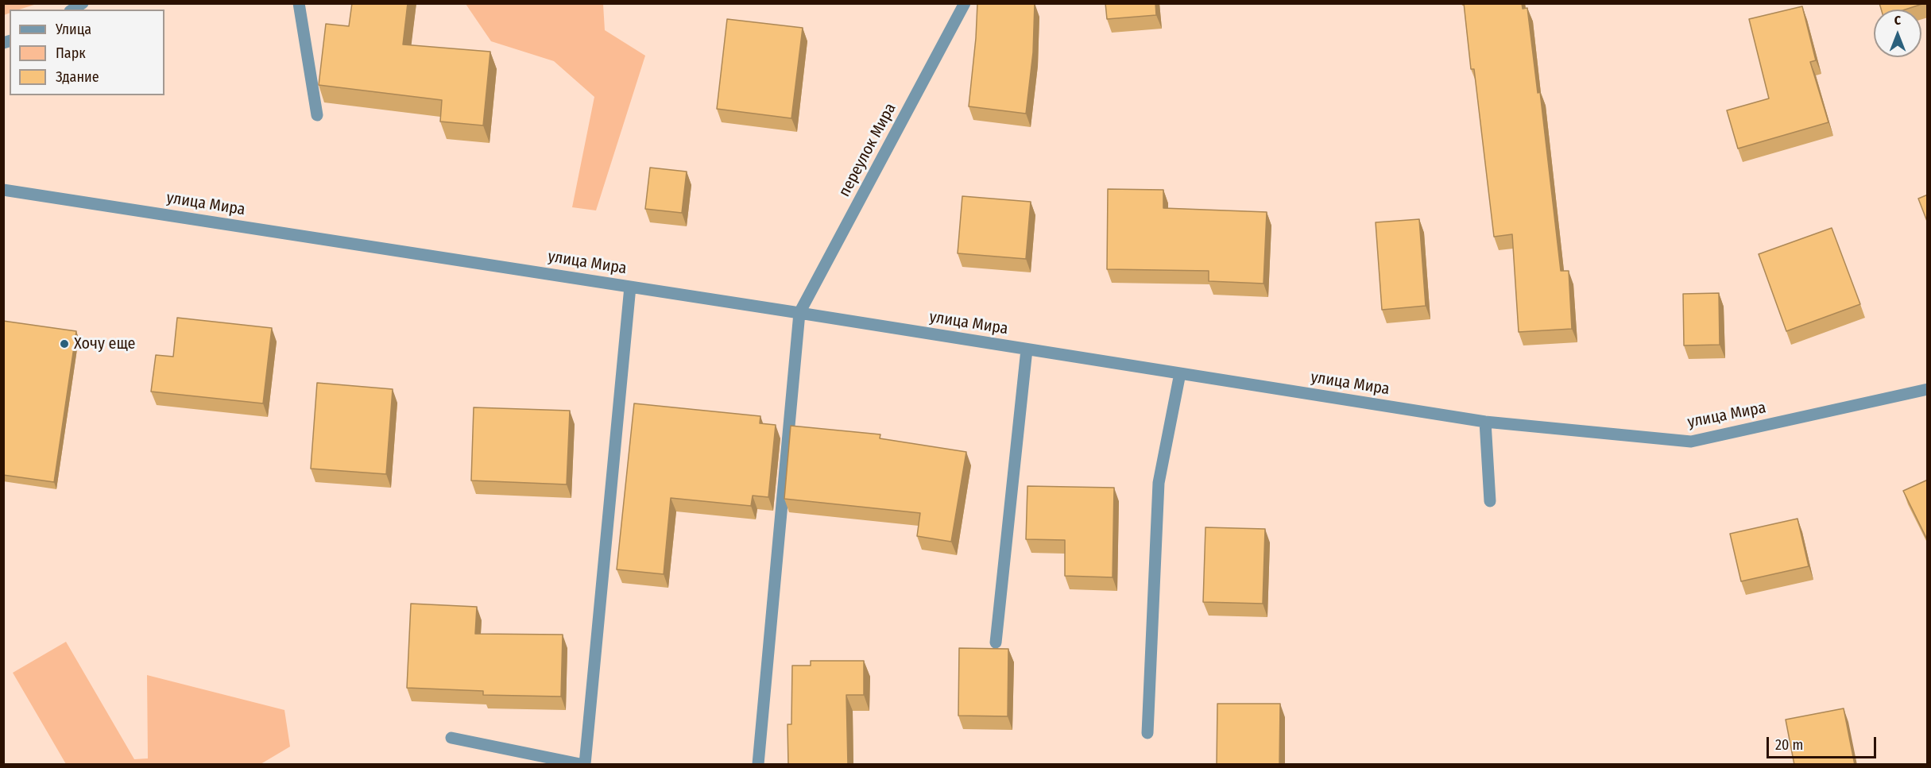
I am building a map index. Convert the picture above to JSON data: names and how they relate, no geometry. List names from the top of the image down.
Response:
{
  "streets": {
    "street": ["переулок Мира", "улица Мира"]
  },
  "crossings": [
    ["переулок Мира", "улица Мира"]
  ],
  "places": ["Хочу еще"],
  "legend": ["Улица", "Парк", "Здание"],
  "scale_bar": "20 m",
  "north": "top"
}
